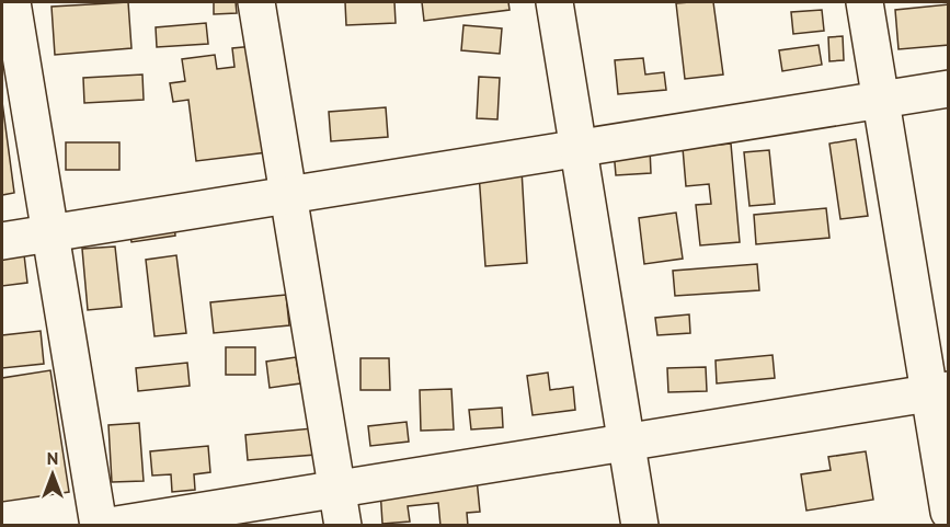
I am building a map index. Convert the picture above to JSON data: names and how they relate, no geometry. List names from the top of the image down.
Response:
{
  "north": "top"
}
